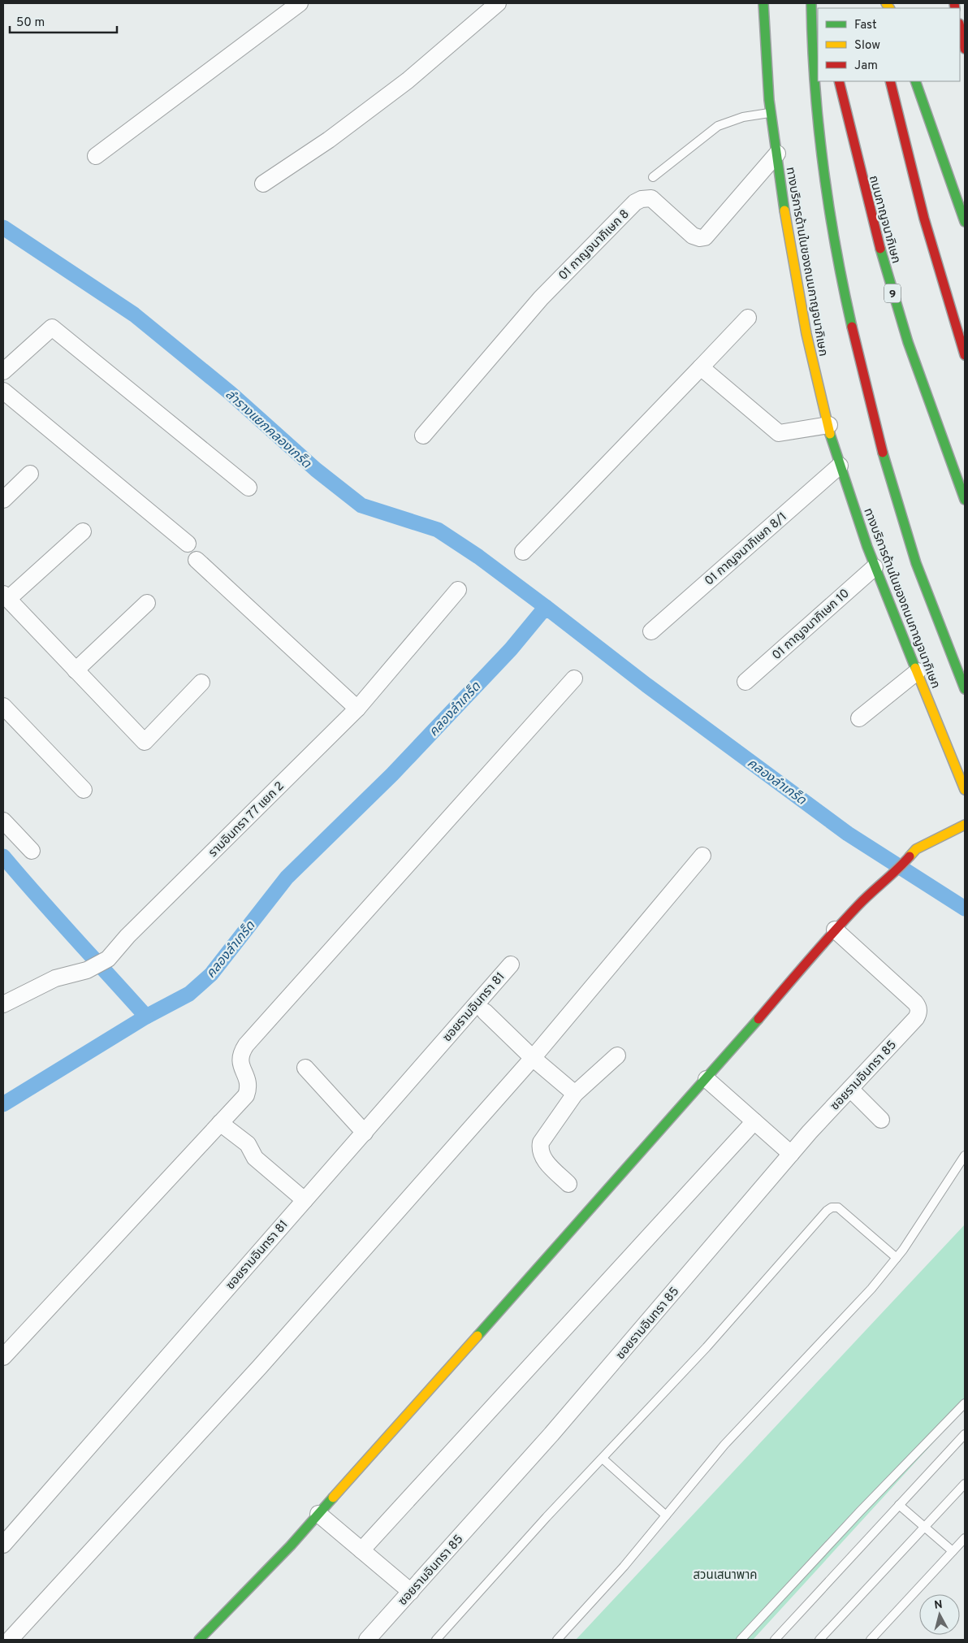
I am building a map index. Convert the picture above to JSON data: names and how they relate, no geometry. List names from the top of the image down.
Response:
{
  "streets": {
    "main road": ["ถนนกาญจนาภิเษก", "ทางบริการด้านในของถนนกาญจนาภิเษก", "9"],
    "street": [
      "01 กาญจนาภิเษก 8",
      "01 กาญจนาภิเษก 8/1",
      "01 กาญจนาภิเษก 10",
      "รามอินทรา 77 แยก 2",
      "ซอยรามอินทรา 81",
      "ซอยรามอินทรา 85"
    ]
  },
  "crossings": [
    ["01 กาญจนาภิเษก 8", "ทางบริการด้านในของถนนกาญจนาภิเษก"],
    ["ทางบริการด้านในของถนนกาญจนาภิเษก", "01 กาญจนาภิเษก 8/1"],
    ["ทางบริการด้านในของถนนกาญจนาภิเษก", "01 กาญจนาภิเษก 10"]
  ],
  "water": ["ลำรางแยกคลองเกร็ด", "คลองลำเกร็ด"],
  "parks": ["สวนเสนาพาค"],
  "legend": ["Fast", "Slow", "Jam"],
  "scale_bar": "50 m",
  "north": "top"
}
